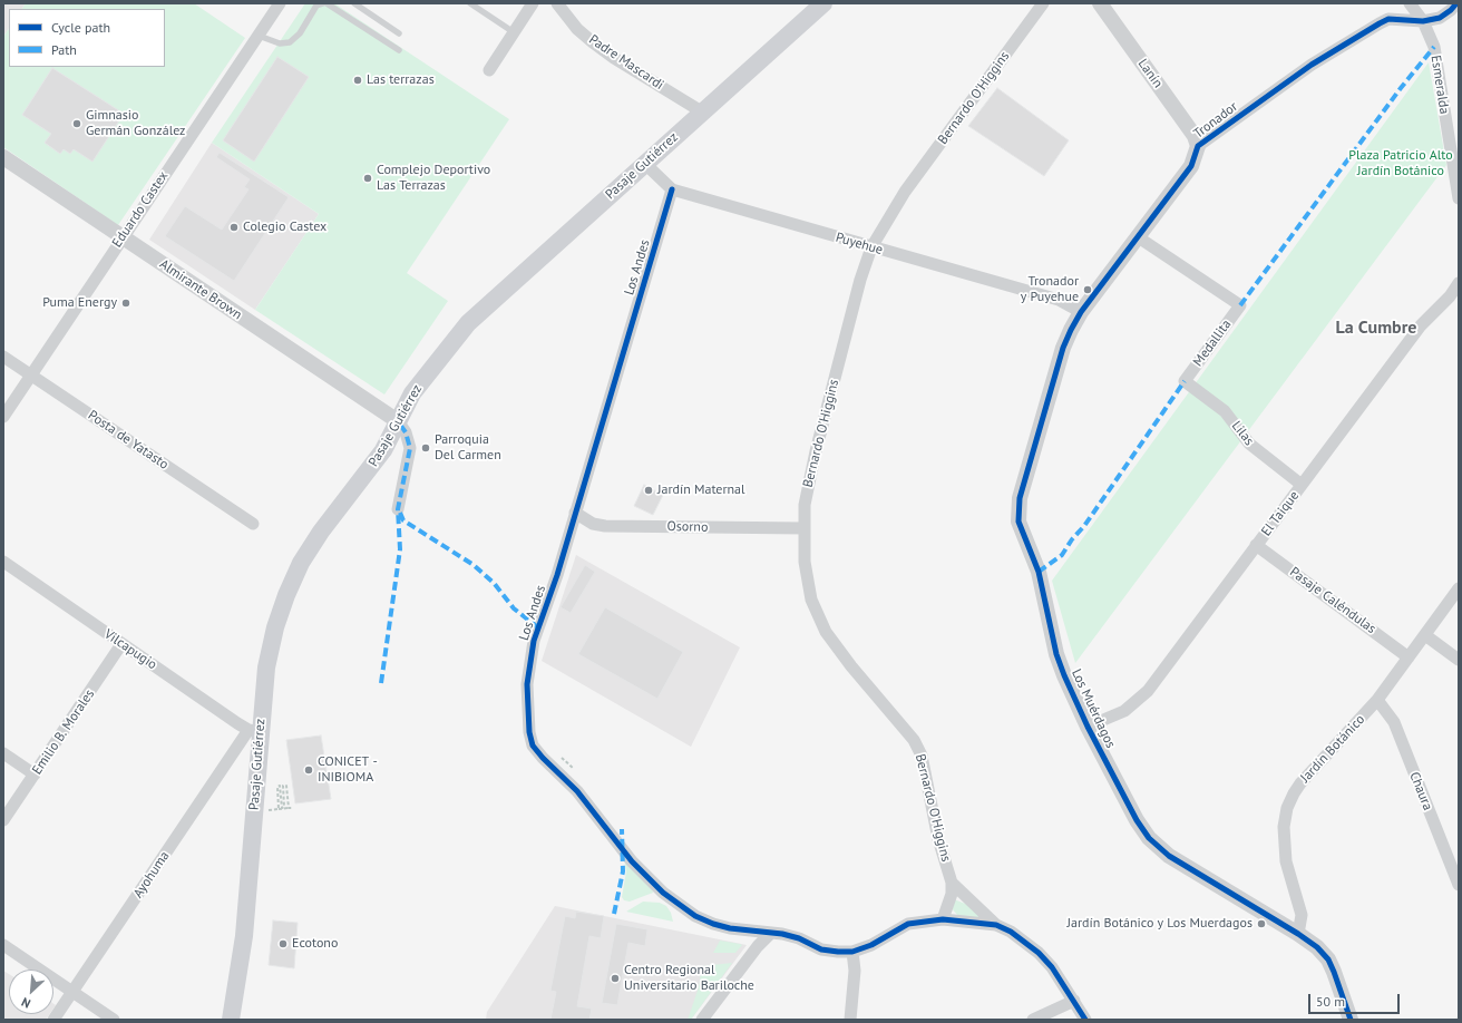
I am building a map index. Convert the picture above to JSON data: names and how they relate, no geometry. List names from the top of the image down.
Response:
{
  "streets": {
    "main road": ["Pasaje Gutiérrez"],
    "street": [
      "Padre Mascardi",
      "Lanín",
      "Esmeralda",
      "Bernardo O'Higgins",
      "Tronador",
      "Eduardo Castex",
      "Puyehue",
      "Los Andes",
      "Almirante Brown",
      "Medallita",
      "Lilas",
      "Posta de Yatasto",
      "El Taique",
      "Osorno",
      "Pasaje Caléndulas",
      "Vilcapugio",
      "Los Muérdagos",
      "Emilio B. Morales",
      "Jardín Botánico",
      "Chaura",
      "Ayohuma"
    ]
  },
  "crossings": [
    ["Padre Mascardi", "Pasaje Gutiérrez"],
    ["Lanín", "Tronador"],
    ["Esmeralda", "Tronador"],
    ["Bernardo O'Higgins", "Puyehue"],
    ["Bernardo O'Higgins", "Osorno"],
    ["Tronador", "Puyehue"],
    ["Tronador", "Medallita"],
    ["Tronador", "Los Muérdagos"],
    ["Pasaje Gutiérrez", "Puyehue"],
    ["Pasaje Gutiérrez", "Almirante Brown"],
    ["Pasaje Gutiérrez", "Vilcapugio"],
    ["Pasaje Gutiérrez", "Ayohuma"],
    ["Eduardo Castex", "Almirante Brown"],
    ["Eduardo Castex", "Posta de Yatasto"],
    ["Puyehue", "Los Andes"],
    ["Puyehue", "Los Muérdagos"],
    ["Los Andes", "Osorno"],
    ["Medallita", "Lilas"],
    ["Lilas", "El Taique"],
    ["El Taique", "Pasaje Caléndulas"],
    ["El Taique", "Los Muérdagos"],
    ["Pasaje Caléndulas", "Jardín Botánico"],
    ["Vilcapugio", "Emilio B. Morales"],
    ["Vilcapugio", "Ayohuma"],
    ["Los Muérdagos", "Jardín Botánico"],
    ["Jardín Botánico", "Chaura"]
  ],
  "districts": ["La Cumbre"],
  "parks": ["Plaza Patricio Alto Jardín Botánico"],
  "places": [
    "Las terrazas",
    "Gimnasio Germán González",
    "Complejo Deportivo Las Terrazas",
    "Colegio Castex",
    "Tronador y Puyehue",
    "Puma Energy",
    "Parroquia Del Carmen",
    "Jardín Maternal",
    "CONICET - INIBIOMA",
    "Jardín Botánico y Los Muerdagos",
    "Ecotono",
    "Centro Regional Universitario Bariloche"
  ],
  "legend": ["Cycle path", "Path"],
  "scale_bar": "50 m",
  "north": "bottom left"
}
